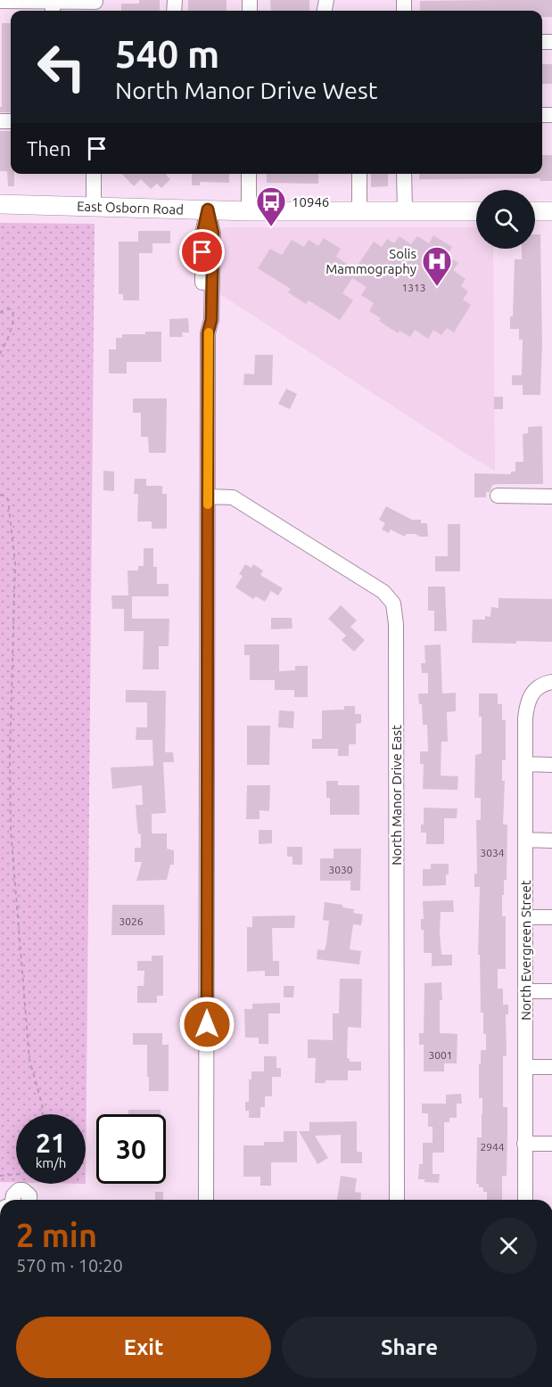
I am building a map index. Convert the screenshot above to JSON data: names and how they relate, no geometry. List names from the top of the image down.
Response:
{
  "streets": {
    "main road": ["East Osborn Road"],
    "street": ["North Manor Drive East", "North Evergreen Street"]
  },
  "places": {
    "bus stop": ["10946"],
    "hospital": ["Solis Mammography"]
  },
  "house_numbers": [
    "1313",
    "3034",
    "3030",
    "3026",
    "3001",
    "2944"
  ],
  "page": {
    "turn": ["540 m", "North Manor Drive West"],
    "then": "Then",
    "speed": "21 km/h",
    "limit": "30",
    "heading": ["2 min", "570 m · 10:20"],
    "buttons": ["Exit", "Share"]
  }
}
